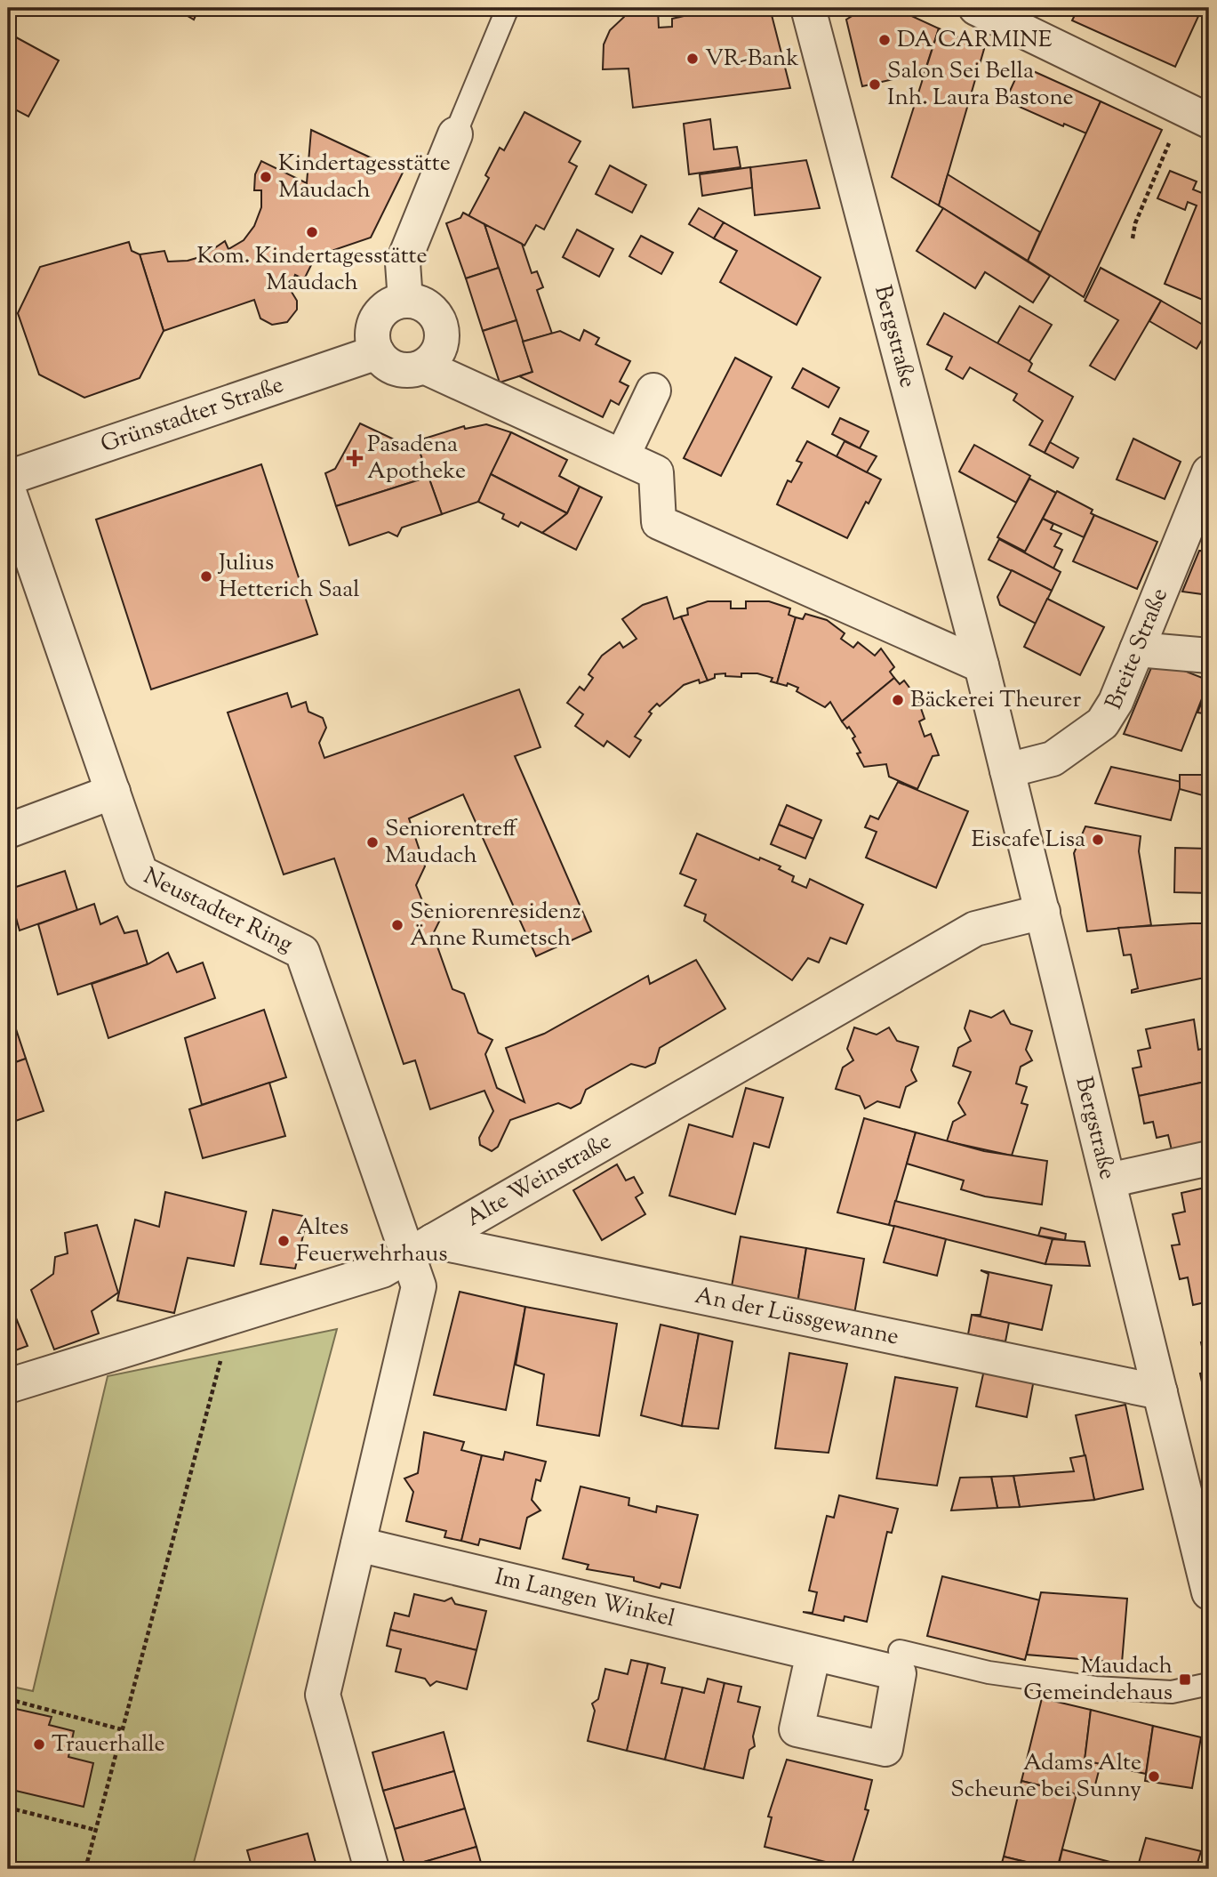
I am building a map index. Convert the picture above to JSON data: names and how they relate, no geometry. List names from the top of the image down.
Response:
{
  "streets": {
    "street": [
      "Bergstraße",
      "Grünstadter Straße",
      "Breite Straße",
      "Neustadter Ring",
      "Alte Weinstraße",
      "An der Lüssgewanne",
      "Im Langen Winkel"
    ]
  },
  "crossings": [
    ["Bergstraße", "Breite Straße"],
    ["Bergstraße", "Alte Weinstraße"],
    ["Bergstraße", "An der Lüssgewanne"],
    ["Neustadter Ring", "Alte Weinstraße"],
    ["Neustadter Ring", "An der Lüssgewanne"],
    ["Alte Weinstraße", "An der Lüssgewanne"]
  ],
  "places": {
    "other": [
      "DA CARMINE",
      "VR-Bank",
      "Salon Sei Bella Inh. Laura Bastone",
      "Kindertagesstätte Maudach",
      "Kom. Kindertagesstätte Maudach",
      "Julius Hetterich Saal",
      "Bäckerei Theurer",
      "Eiscafe Lisa",
      "Seniorentreff Maudach",
      "Seniorenresidenz Änne Rumetsch",
      "Altes Feuerwehrhaus",
      "Trauerhalle",
      "Adams Alte Scheune bei Sunny"
    ],
    "health": ["Pasadena Apotheke"],
    "transit": ["Maudach Gemeindehaus"]
  }
}
